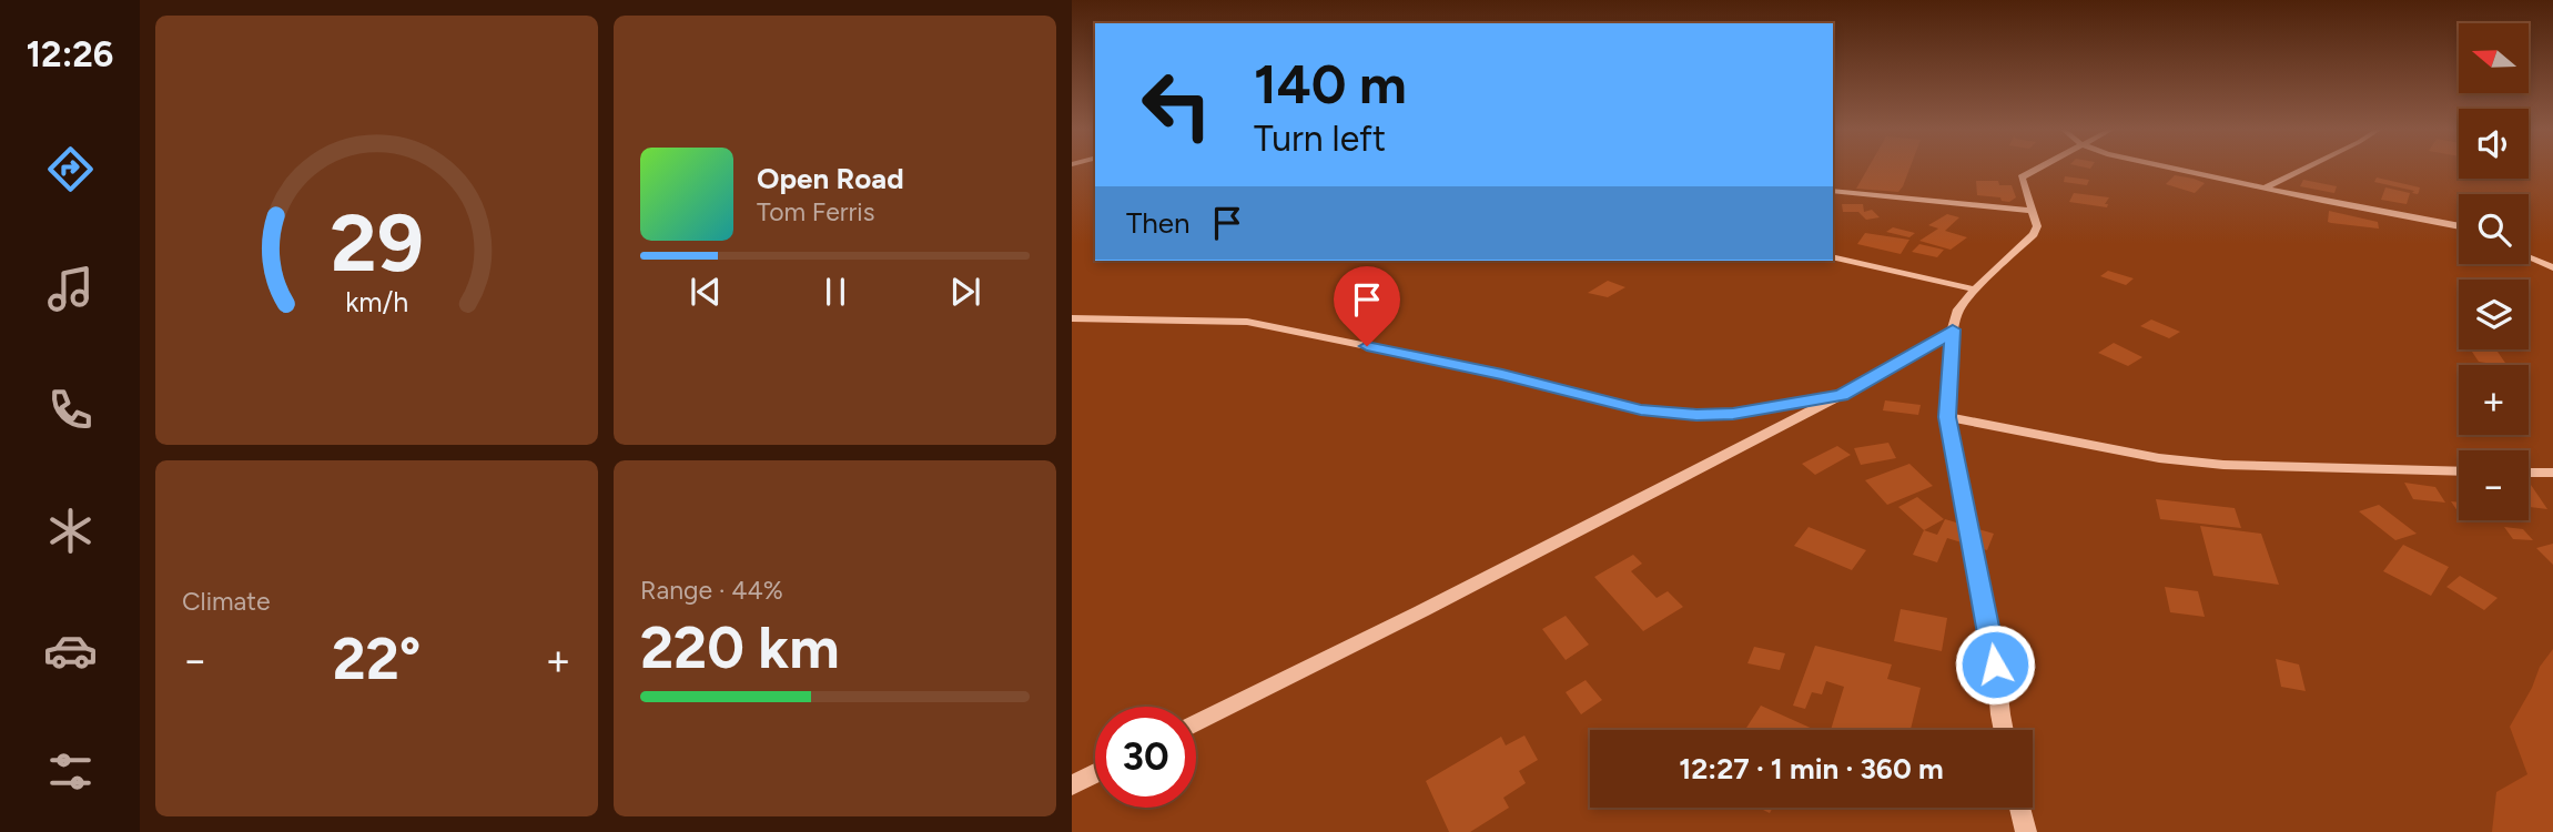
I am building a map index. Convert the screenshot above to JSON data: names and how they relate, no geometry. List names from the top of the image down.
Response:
{
  "north": "left",
  "page": {
    "tabs": "12:26",
    "map_buttons": ["+", "−"],
    "turn": ["140 m", "Turn left"],
    "song": ["Open Road", "Tom Ferris"],
    "then": "Then",
    "tile": [
      "Climate",
      ["Range · 44%", "220 km"]
    ],
    "heat": ["−", "22°", "+"],
    "limit": "30",
    "trip": "12:27 · 1 min · 360 m",
    "gauge": ["29", "km/h"]
  }
}
